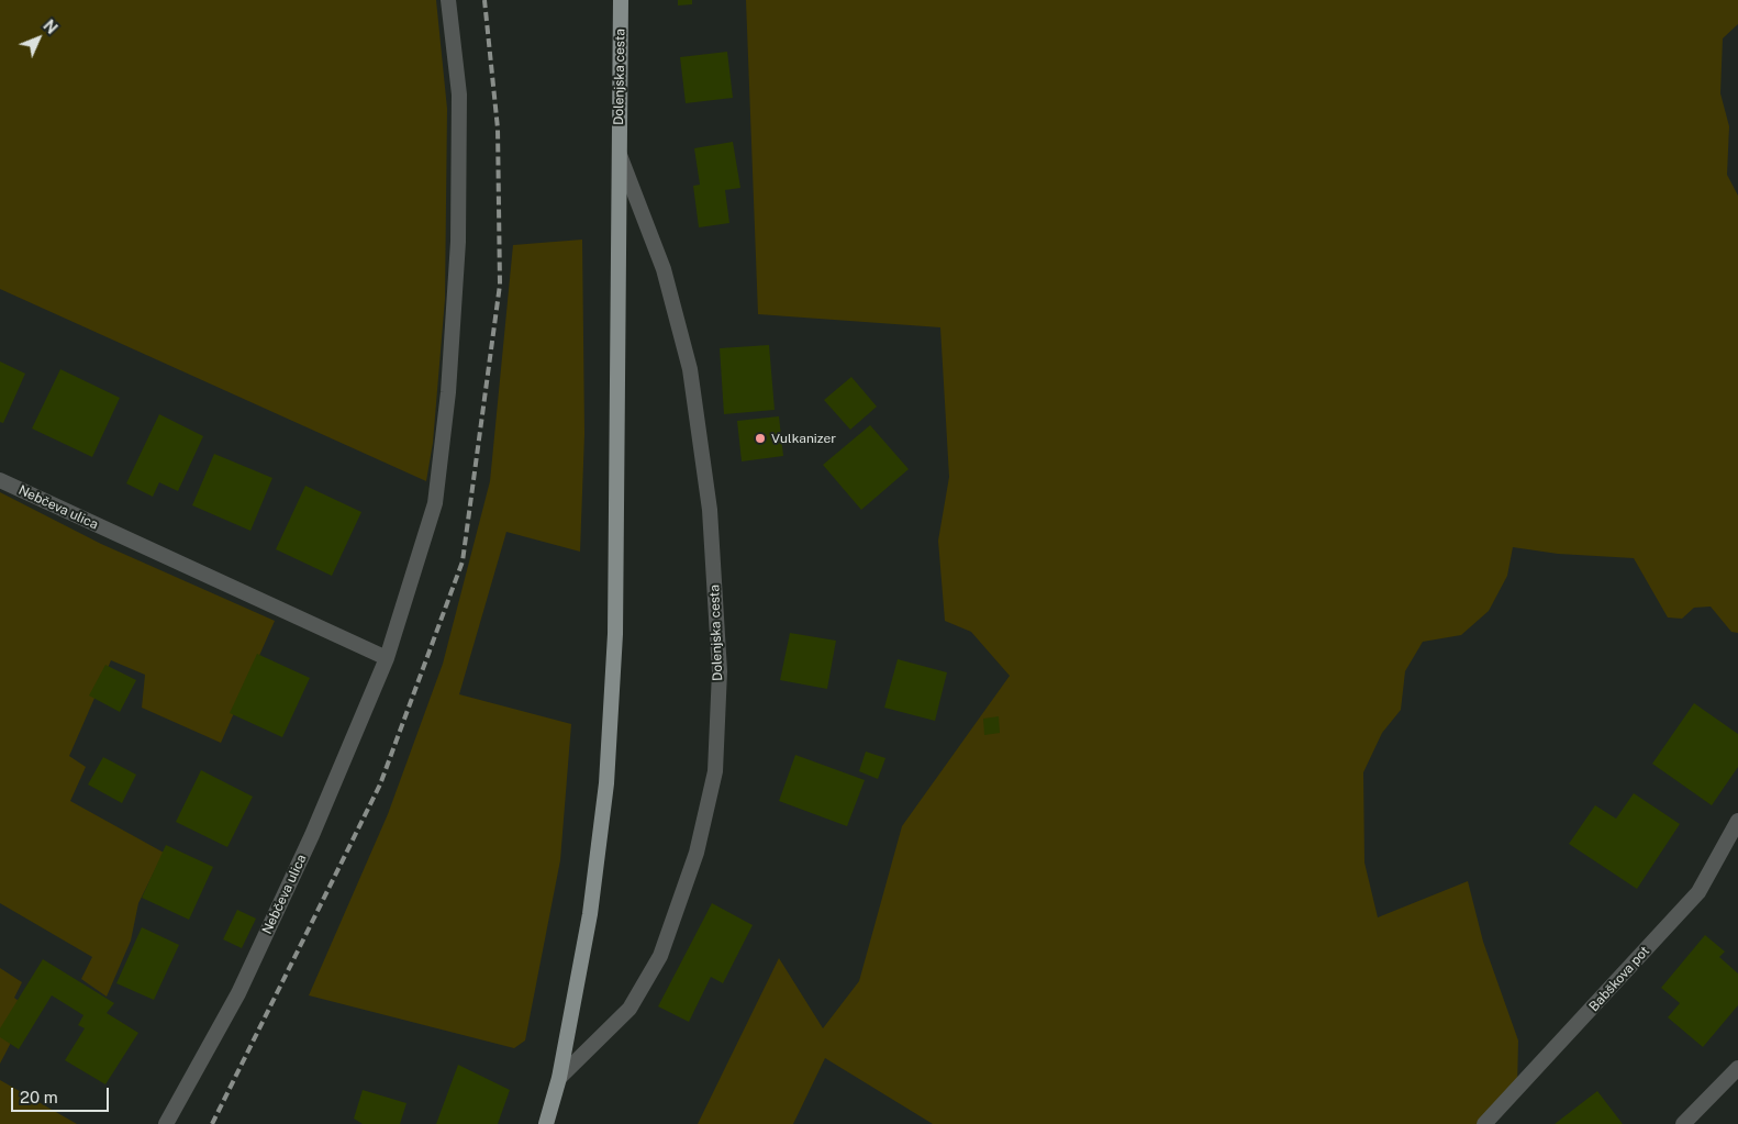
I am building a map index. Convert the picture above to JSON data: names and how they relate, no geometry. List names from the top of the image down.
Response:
{
  "streets": {
    "main road": ["Dolenjska cesta"],
    "street": ["Nebčeva ulica", "Babškova pot"]
  },
  "places": ["Vulkanizer"],
  "scale_bar": "20 m",
  "north": "top right"
}
